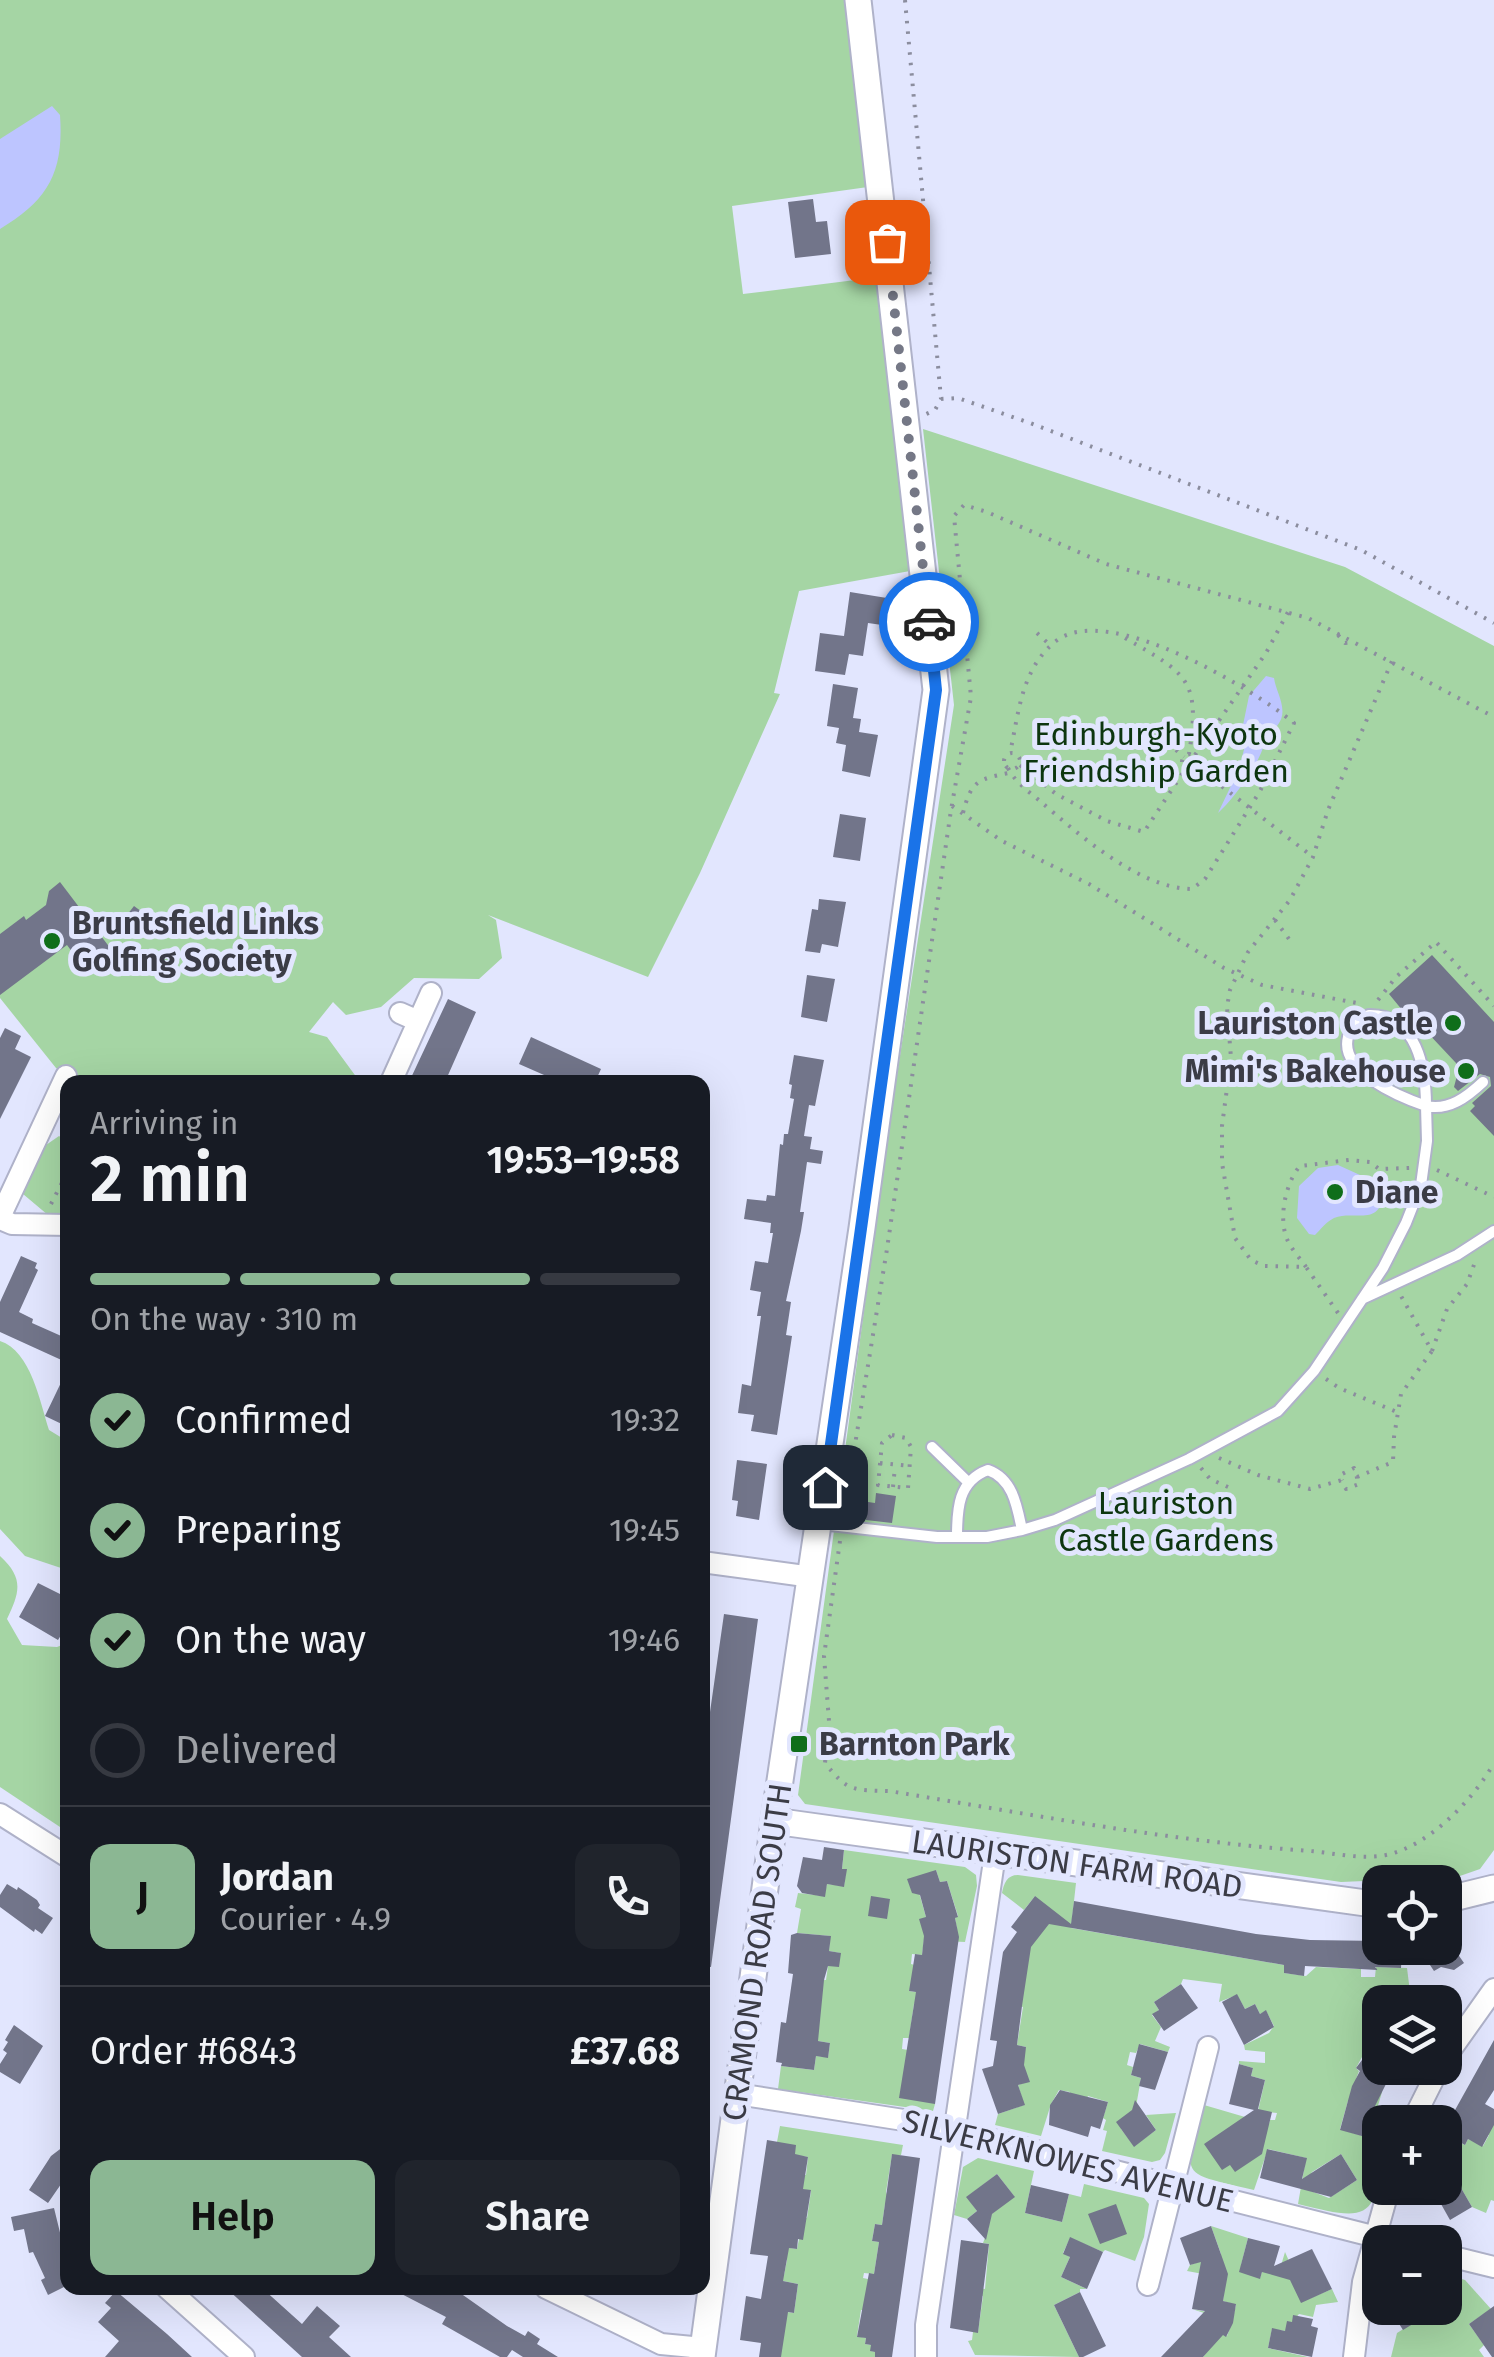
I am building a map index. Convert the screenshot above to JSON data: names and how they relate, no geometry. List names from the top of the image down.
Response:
{
  "streets": {
    "street": ["LAURISTON FARM ROAD", "CRAMOND ROAD SOUTH", "SILVERKNOWES AVENUE"]
  },
  "crossings": [
    ["LAURISTON FARM ROAD", "CRAMOND ROAD SOUTH"],
    ["CRAMOND ROAD SOUTH", "SILVERKNOWES AVENUE"]
  ],
  "parks": ["Edinburgh-Kyoto Friendship Garden", "Lauriston Castle Gardens"],
  "places": {
    "other": [
      "Bruntsfield Links Golfing Society",
      "Lauriston Castle",
      "Mimi's Bakehouse",
      "Diane"
    ],
    "transit": ["Barnton Park"]
  },
  "page": {
    "heading": ["2 min", "Arriving in", "19:53–19:58"],
    "panel": [
      "Jordan",
      "Courier · 4.9",
      "Order #6843",
      "£37.68"
    ],
    "bar": "On the way · 310 m",
    "list": [
      ["Confirmed", "19:32"],
      ["Preparing", "19:45"],
      ["On the way", "19:46"],
      "Delivered"
    ],
    "round": "J",
    "map_buttons": ["+", "−"],
    "buttons": ["Help", "Share"]
  }
}
